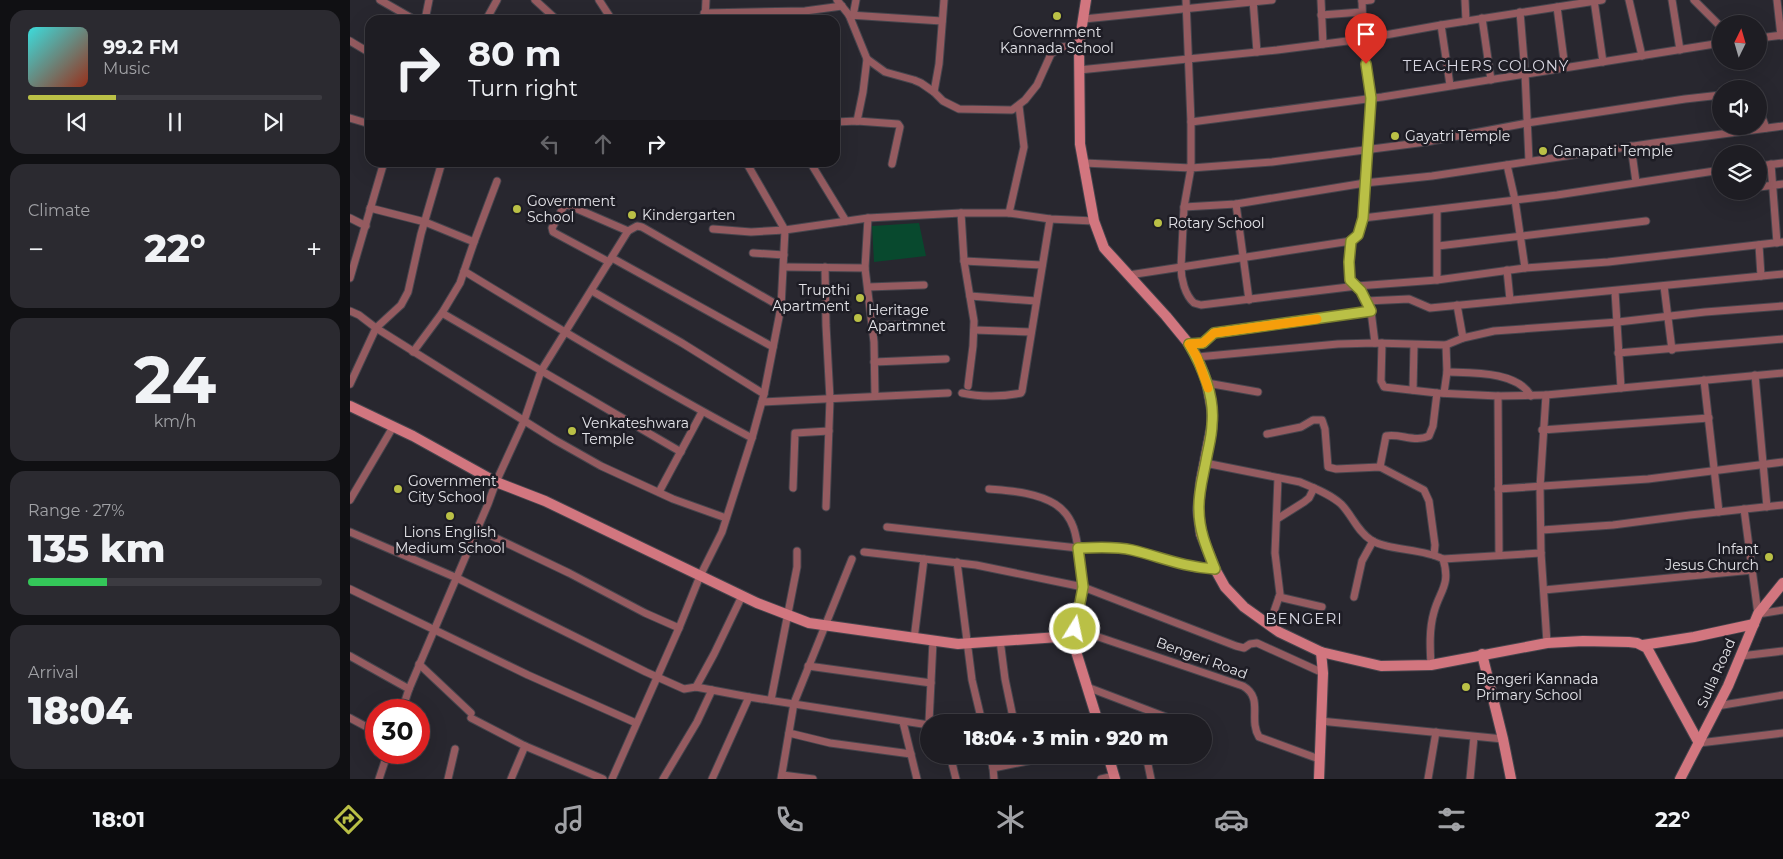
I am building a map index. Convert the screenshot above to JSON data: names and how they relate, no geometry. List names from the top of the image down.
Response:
{
  "streets": {
    "main road": ["Sulla Road"],
    "street": ["Bengeri Road"]
  },
  "districts": ["TEACHERS COLONY", "BENGERI"],
  "places": [
    "Government Kannada School",
    "Gayatri Temple",
    "Ganapati Temple",
    "Government School",
    "Kindergarten",
    "Rotary School",
    "Trupthi Apartment",
    "Heritage Apartmnet",
    "Venkateshwara Temple",
    "Government City School",
    "Lions English Medium School",
    "Infant Jesus Church",
    "Bengeri Kannada Primary School"
  ],
  "north": "top",
  "page": {
    "turn": ["80 m", "Turn right"],
    "song": ["99.2 FM", "Music"],
    "tile": [
      "Climate",
      ["24", "km/h"],
      ["Range · 27%", "135 km"],
      ["Arrival", "18:04"]
    ],
    "heat": ["−", "22°", "+"],
    "limit": "30",
    "trip": "18:04 · 3 min · 920 m",
    "tabs": ["18:01", "22°"]
  }
}
